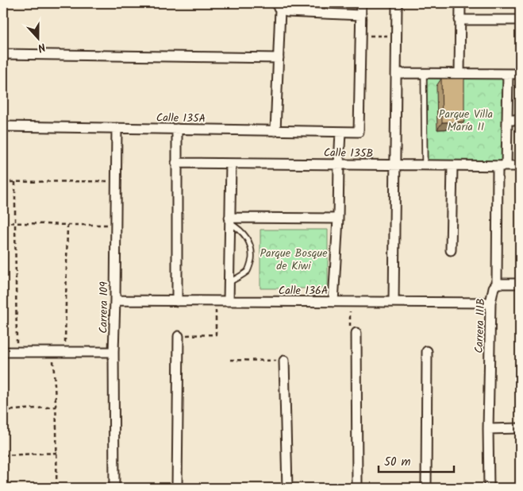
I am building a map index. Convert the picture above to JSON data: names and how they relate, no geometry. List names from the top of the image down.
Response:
{
  "streets": {
    "street": [
      "Calle 135A",
      "Calle 135B",
      "Calle 136A",
      "Carrera 109",
      "Carrera 111B"
    ]
  },
  "crossings": [
    ["Calle 135A", "Carrera 109"],
    ["Calle 135B", "Carrera 111B"],
    ["Calle 136A", "Carrera 109"],
    ["Calle 136A", "Carrera 111B"]
  ],
  "parks": ["Parque Villa María II", "Parque Bosque de Kiwi"],
  "scale_bar": "50 m",
  "north": "bottom"
}
